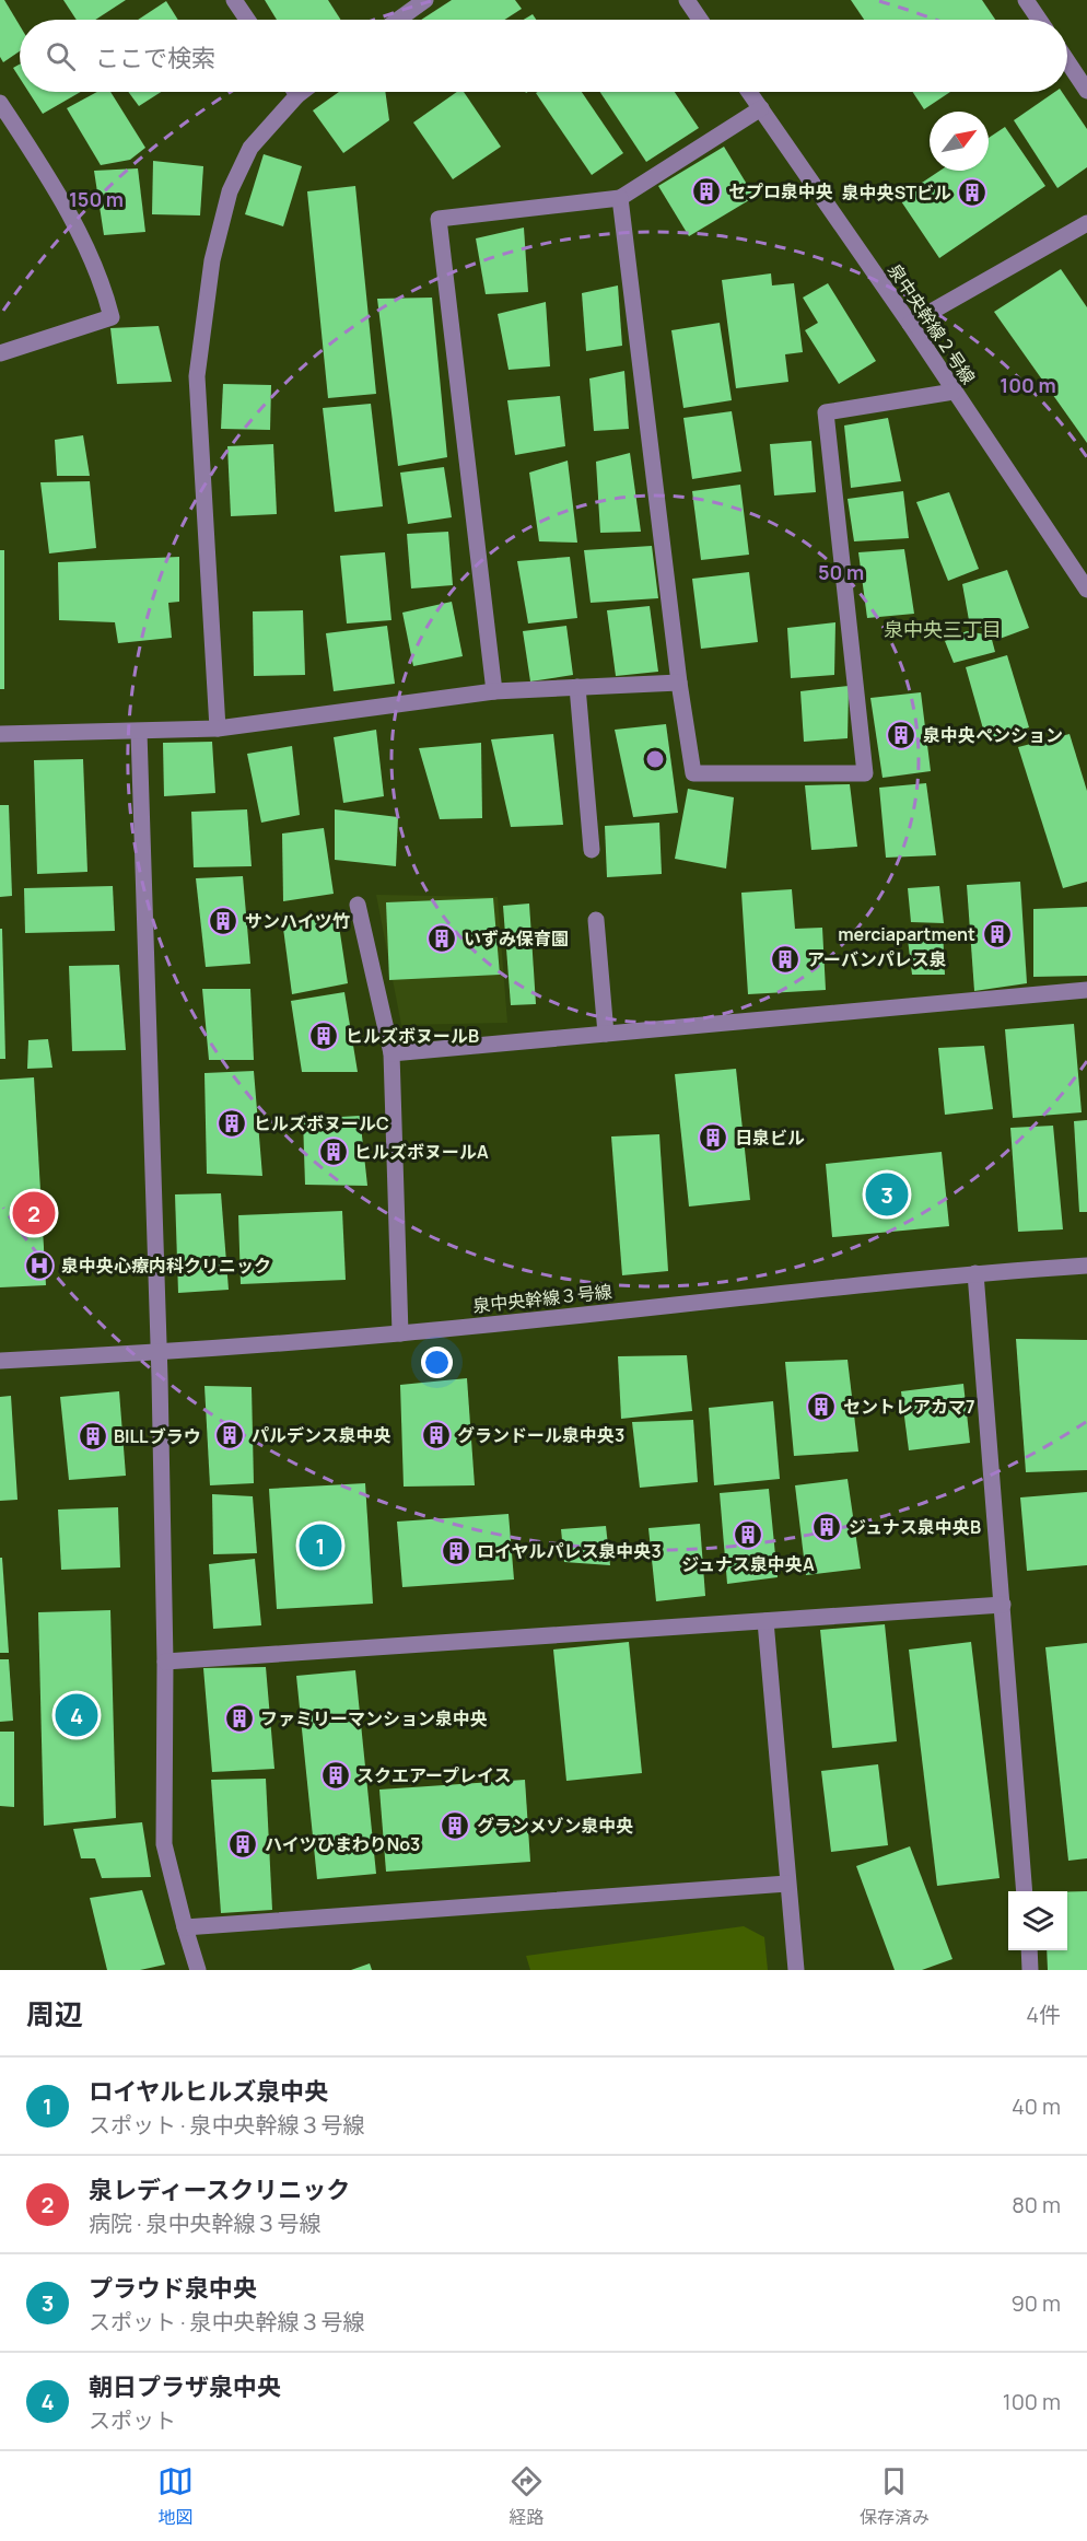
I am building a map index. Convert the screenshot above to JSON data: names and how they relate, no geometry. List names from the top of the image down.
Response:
{
  "streets": {
    "street": ["泉中央幹線２号線", "泉中央幹線３号線"]
  },
  "districts": ["泉中央三丁目"],
  "places": {
    "building": [
      "セプロ泉中央",
      "泉中央STビル",
      "泉中央ペンション",
      "サンハイツ竹",
      "merciapartment",
      "いずみ保育園",
      "アーバンパレス泉",
      "ヒルズボヌールB",
      "ヒルズボヌールC",
      "日泉ビル",
      "ヒルズボヌールA",
      "セントレアカマ7",
      "パルデンス泉中央",
      "グランドール泉中央3",
      "BILLブラウ",
      "ジュナス泉中央B",
      "ジュナス泉中央A",
      "ロイヤルパレス泉中央3",
      "ファミリーマンション泉中央",
      "スクエアープレイス",
      "グランメゾン泉中央",
      "ハイツひまわりNo3"
    ],
    "hospital": ["泉中央心療内科クリニック"]
  },
  "north": "top right",
  "page": {
    "search": "ここで検索",
    "pins": [
      "3",
      "2",
      "1",
      "4"
    ],
    "heading": ["周辺", "4件"],
    "list": [
      {
        "mark": "1",
        "name": "ロイヤルヒルズ泉中央",
        "note": "スポット · 泉中央幹線３号線",
        "value": "40 m"
      },
      {
        "mark": "2",
        "name": "泉レディースクリニック",
        "note": "病院 · 泉中央幹線３号線",
        "value": "80 m"
      },
      {
        "mark": "3",
        "name": "プラウド泉中央",
        "note": "スポット · 泉中央幹線３号線",
        "value": "90 m"
      },
      {
        "mark": "4",
        "name": "朝日プラザ泉中央",
        "note": "スポット",
        "value": "100 m"
      }
    ],
    "nav": ["地図", "経路", "保存済み"]
  },
  "rings": ["150 m", "100 m", "50 m"]
}
